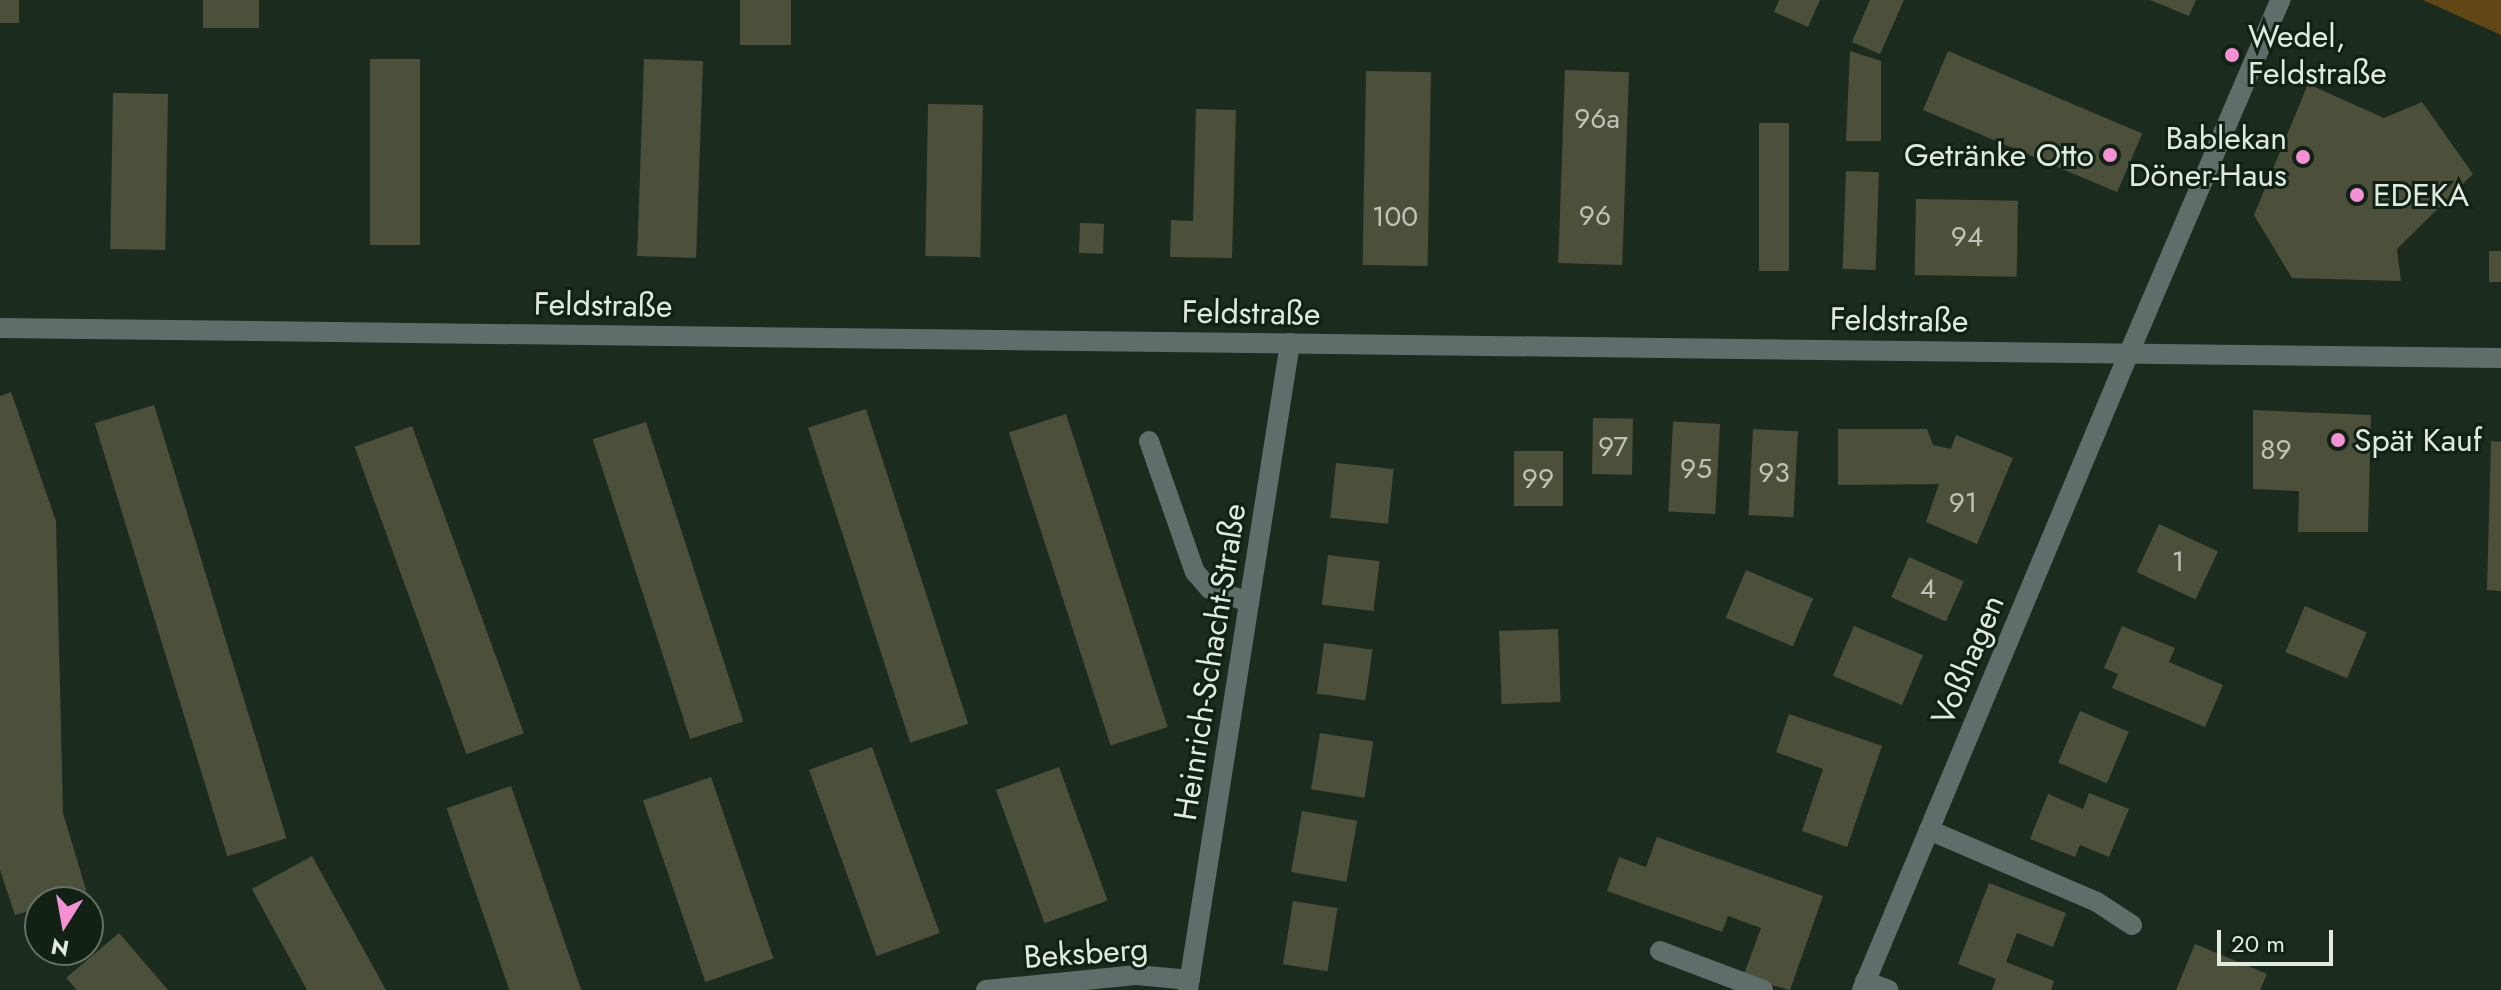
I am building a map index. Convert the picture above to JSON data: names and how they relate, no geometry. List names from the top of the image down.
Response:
{
  "streets": {
    "street": [
      "Feldstraße",
      "Voßhagen",
      "Heinrich-Schacht-Straße",
      "Beksberg"
    ]
  },
  "crossings": [
    ["Feldstraße", "Voßhagen"],
    ["Feldstraße", "Heinrich-Schacht-Straße"],
    ["Heinrich-Schacht-Straße", "Beksberg"]
  ],
  "places": [
    "Wedel, Feldstraße",
    "Getränke Otto",
    "Bablekan Döner-Haus",
    "EDEKA",
    "Spät Kauf"
  ],
  "house_numbers": [
    "96a",
    "96",
    "100",
    "94",
    "97",
    "89",
    "95",
    "93",
    "99",
    "91",
    "1",
    "4"
  ],
  "scale_bar": "20 m",
  "north": "bottom"
}
